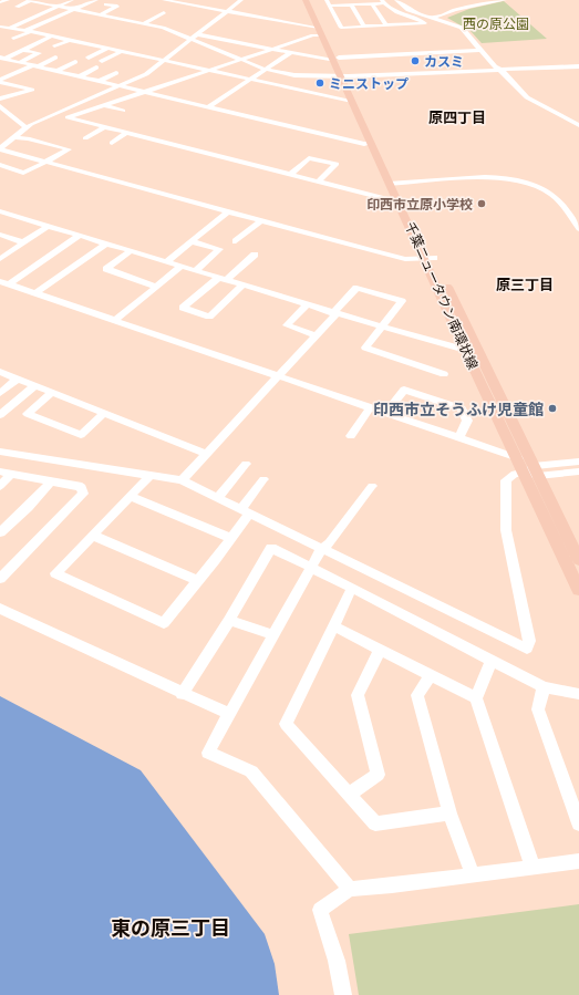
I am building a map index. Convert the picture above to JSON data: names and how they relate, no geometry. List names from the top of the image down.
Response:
{
  "streets": {
    "main road": ["千葉ニュータウン南環状線"]
  },
  "districts": ["原四丁目", "原三丁目", "東の原三丁目"],
  "parks": ["西の原公園"],
  "places": [
    "カスミ",
    "ミニストップ",
    "印西市立原小学校",
    "印西市立そうふけ児童館"
  ]
}
